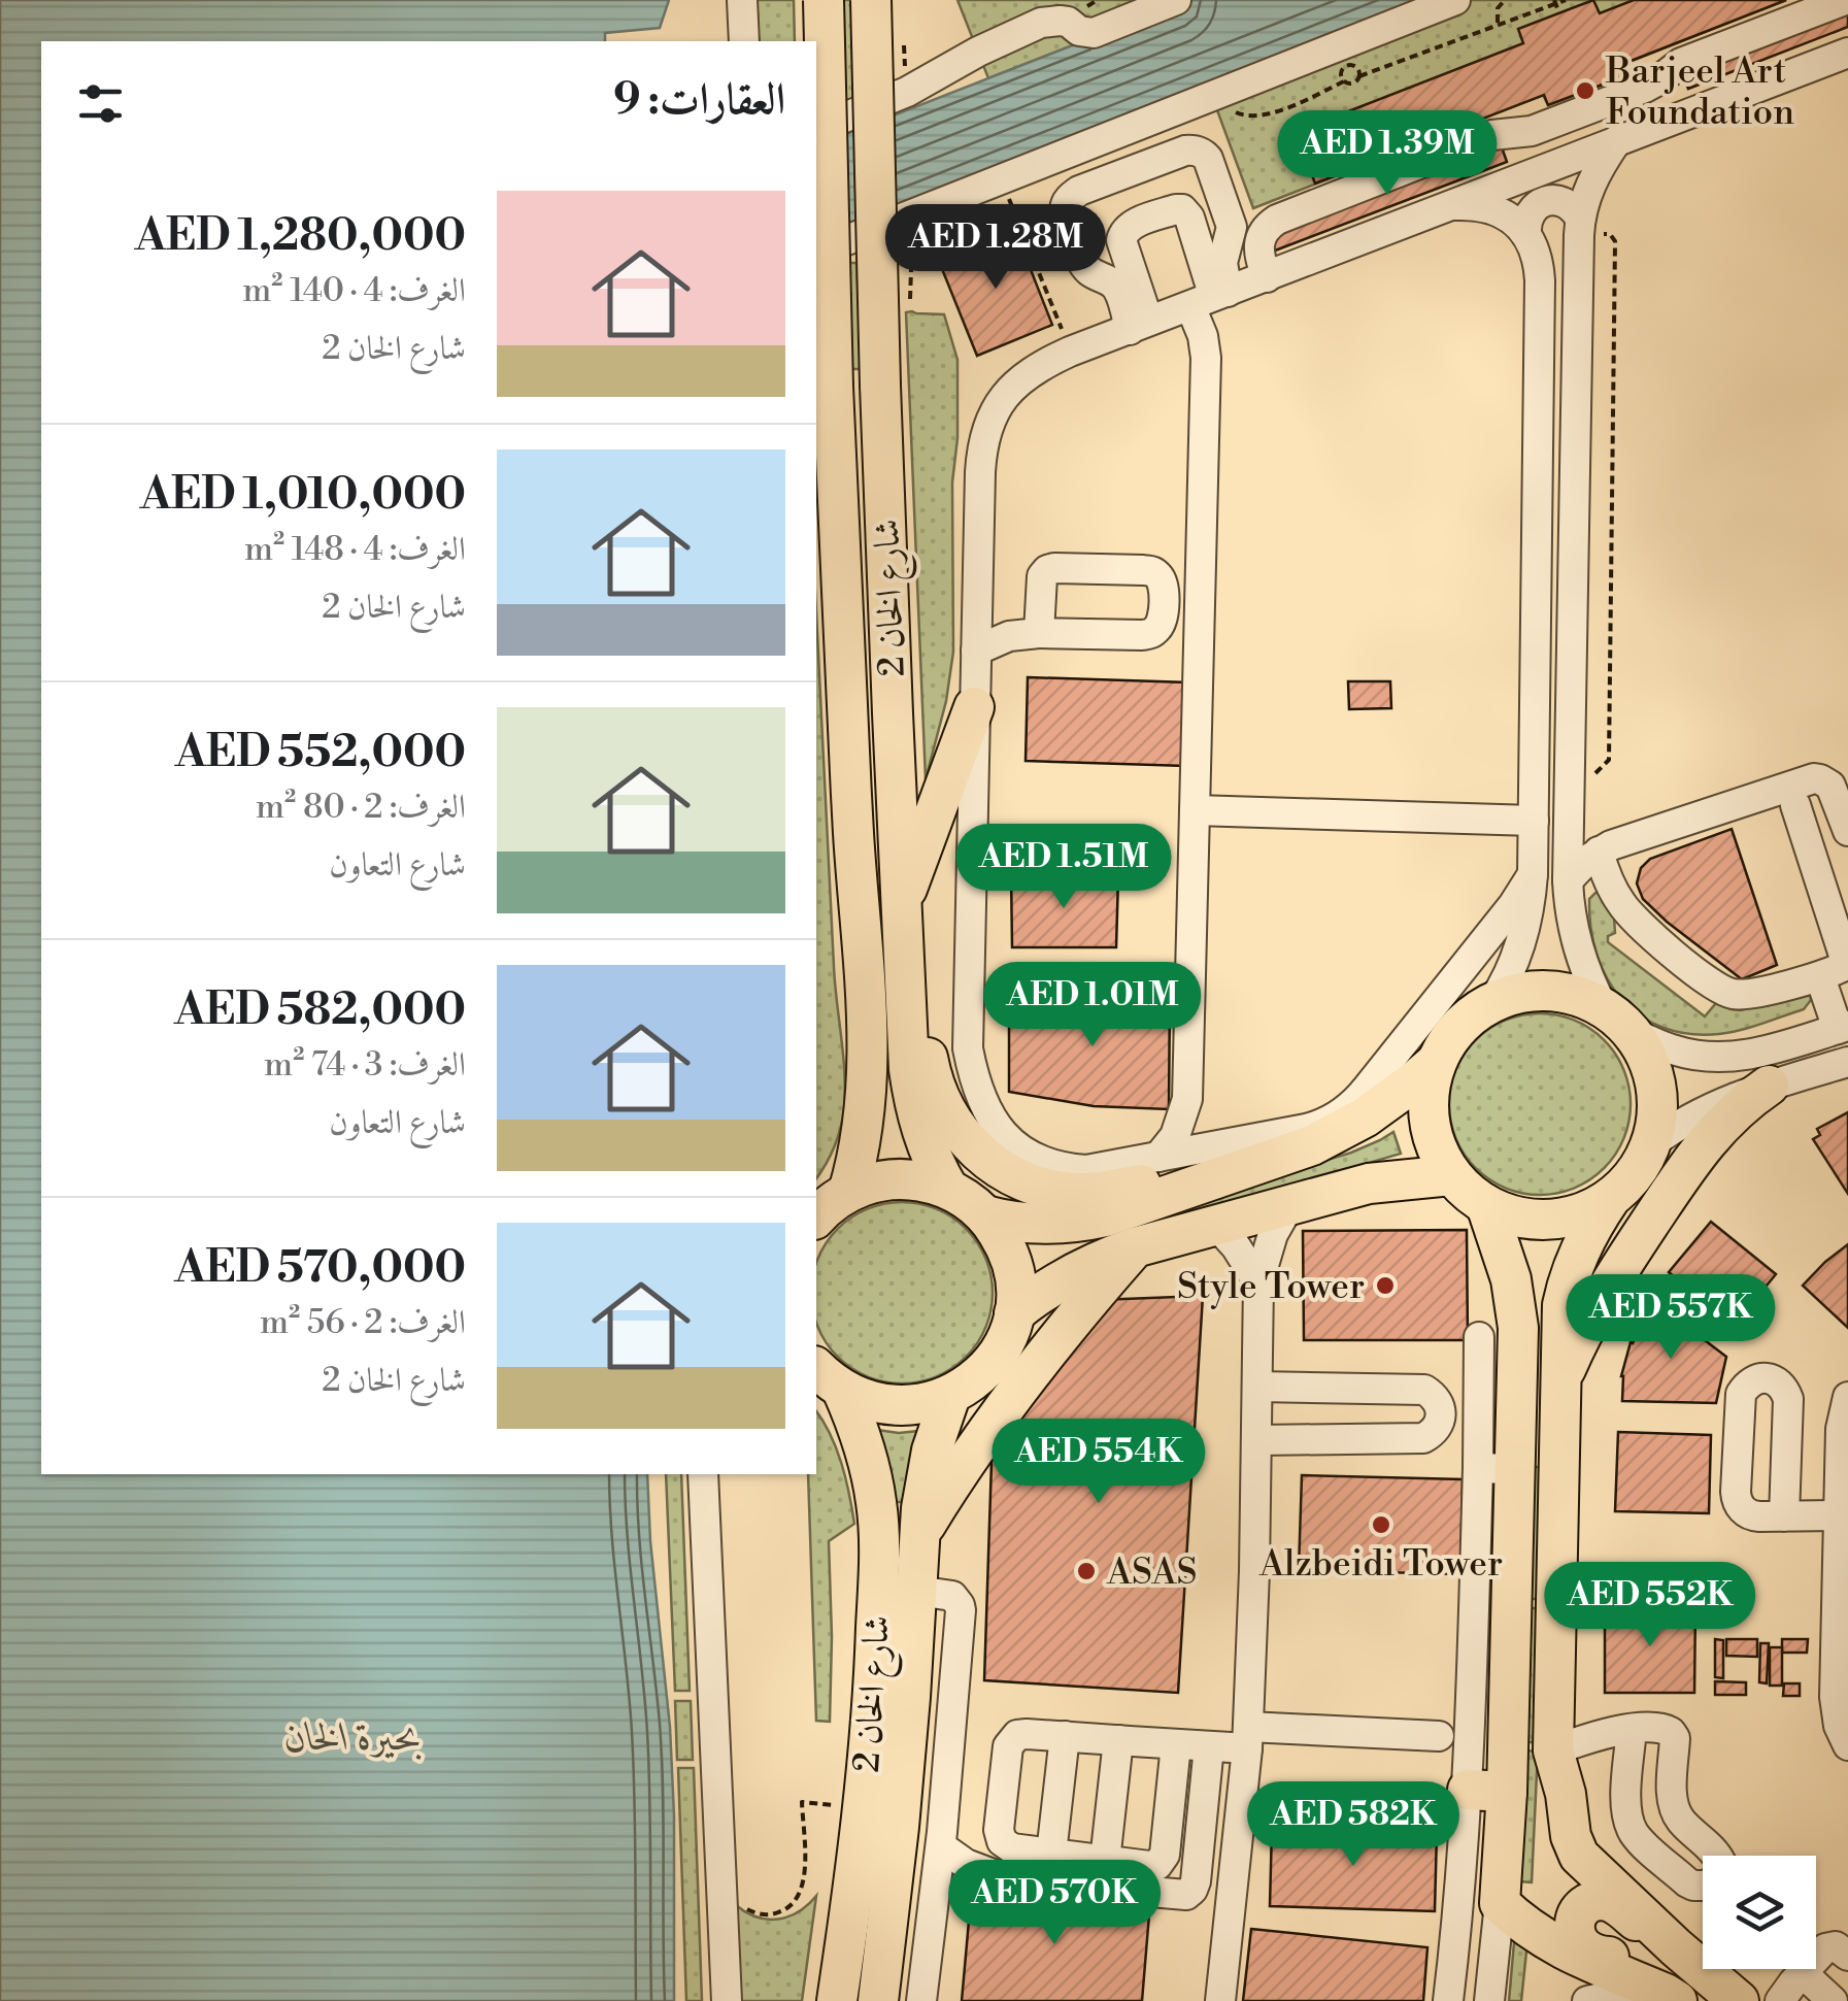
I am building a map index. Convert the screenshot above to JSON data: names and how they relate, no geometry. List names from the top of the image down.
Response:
{
  "streets": {
    "main road": ["شارع الخان 2"]
  },
  "water": ["بحيرة الخان"],
  "places": [
    "Barjeel Art Foundation",
    "Style Tower",
    "Alzbeidi Tower",
    "ASAS"
  ],
  "page": {
    "heading": "العقارات: 9",
    "price": [
      "AED 1.39M",
      "AED 1.28M",
      "AED 1.51M",
      "AED 1.01M",
      "AED 557K",
      "AED 554K",
      "AED 552K",
      "AED 582K",
      "AED 570K"
    ],
    "list": [
      {
        "name": "AED 1,280,000",
        "note": "الغرف: 4 · 140 m² · شارع الخان 2"
      },
      {
        "name": "AED 1,010,000",
        "note": "الغرف: 4 · 148 m² · شارع الخان 2"
      },
      {
        "name": "AED 552,000",
        "note": "الغرف: 2 · 80 m² · شارع التعاون"
      },
      {
        "name": "AED 582,000",
        "note": "الغرف: 3 · 74 m² · شارع التعاون"
      },
      {
        "name": "AED 570,000",
        "note": "الغرف: 2 · 56 m² · شارع الخان 2"
      }
    ]
  }
}
